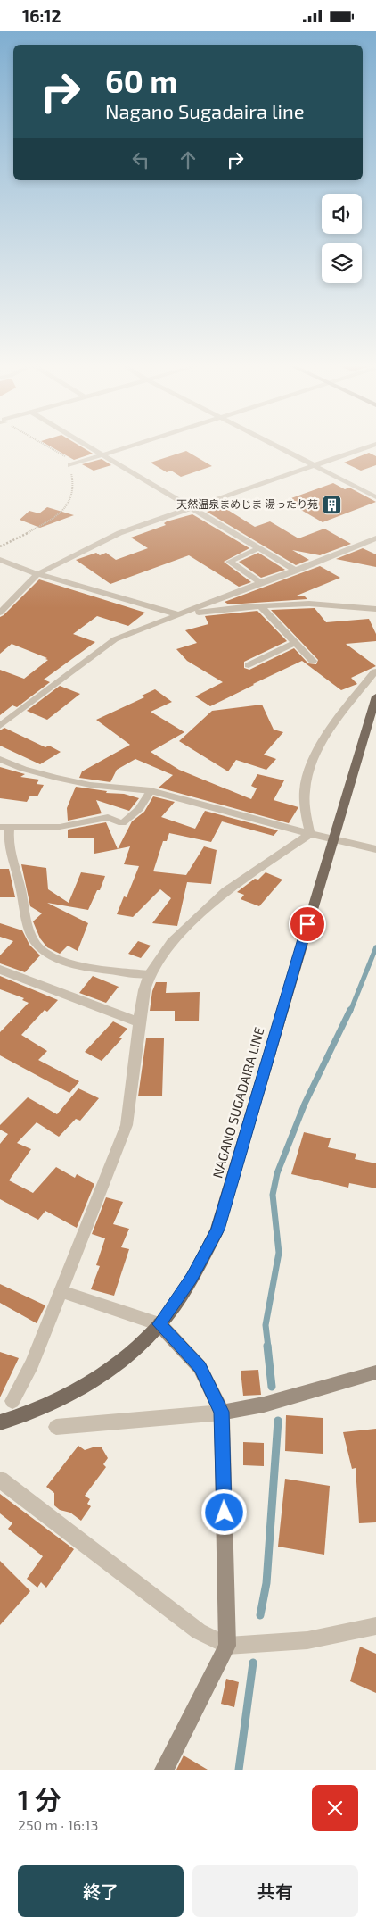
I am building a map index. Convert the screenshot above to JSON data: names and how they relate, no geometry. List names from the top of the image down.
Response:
{
  "streets": {
    "main road": ["NAGANO SUGADAIRA LINE"]
  },
  "places": {
    "building": ["天然温泉まめじま 湯ったり苑"]
  },
  "page": {
    "status": "16:12",
    "turn": ["60 m", "Nagano Sugadaira line"],
    "heading": ["1 分", "250 m · 16:13"],
    "buttons": ["終了", "共有"]
  }
}
